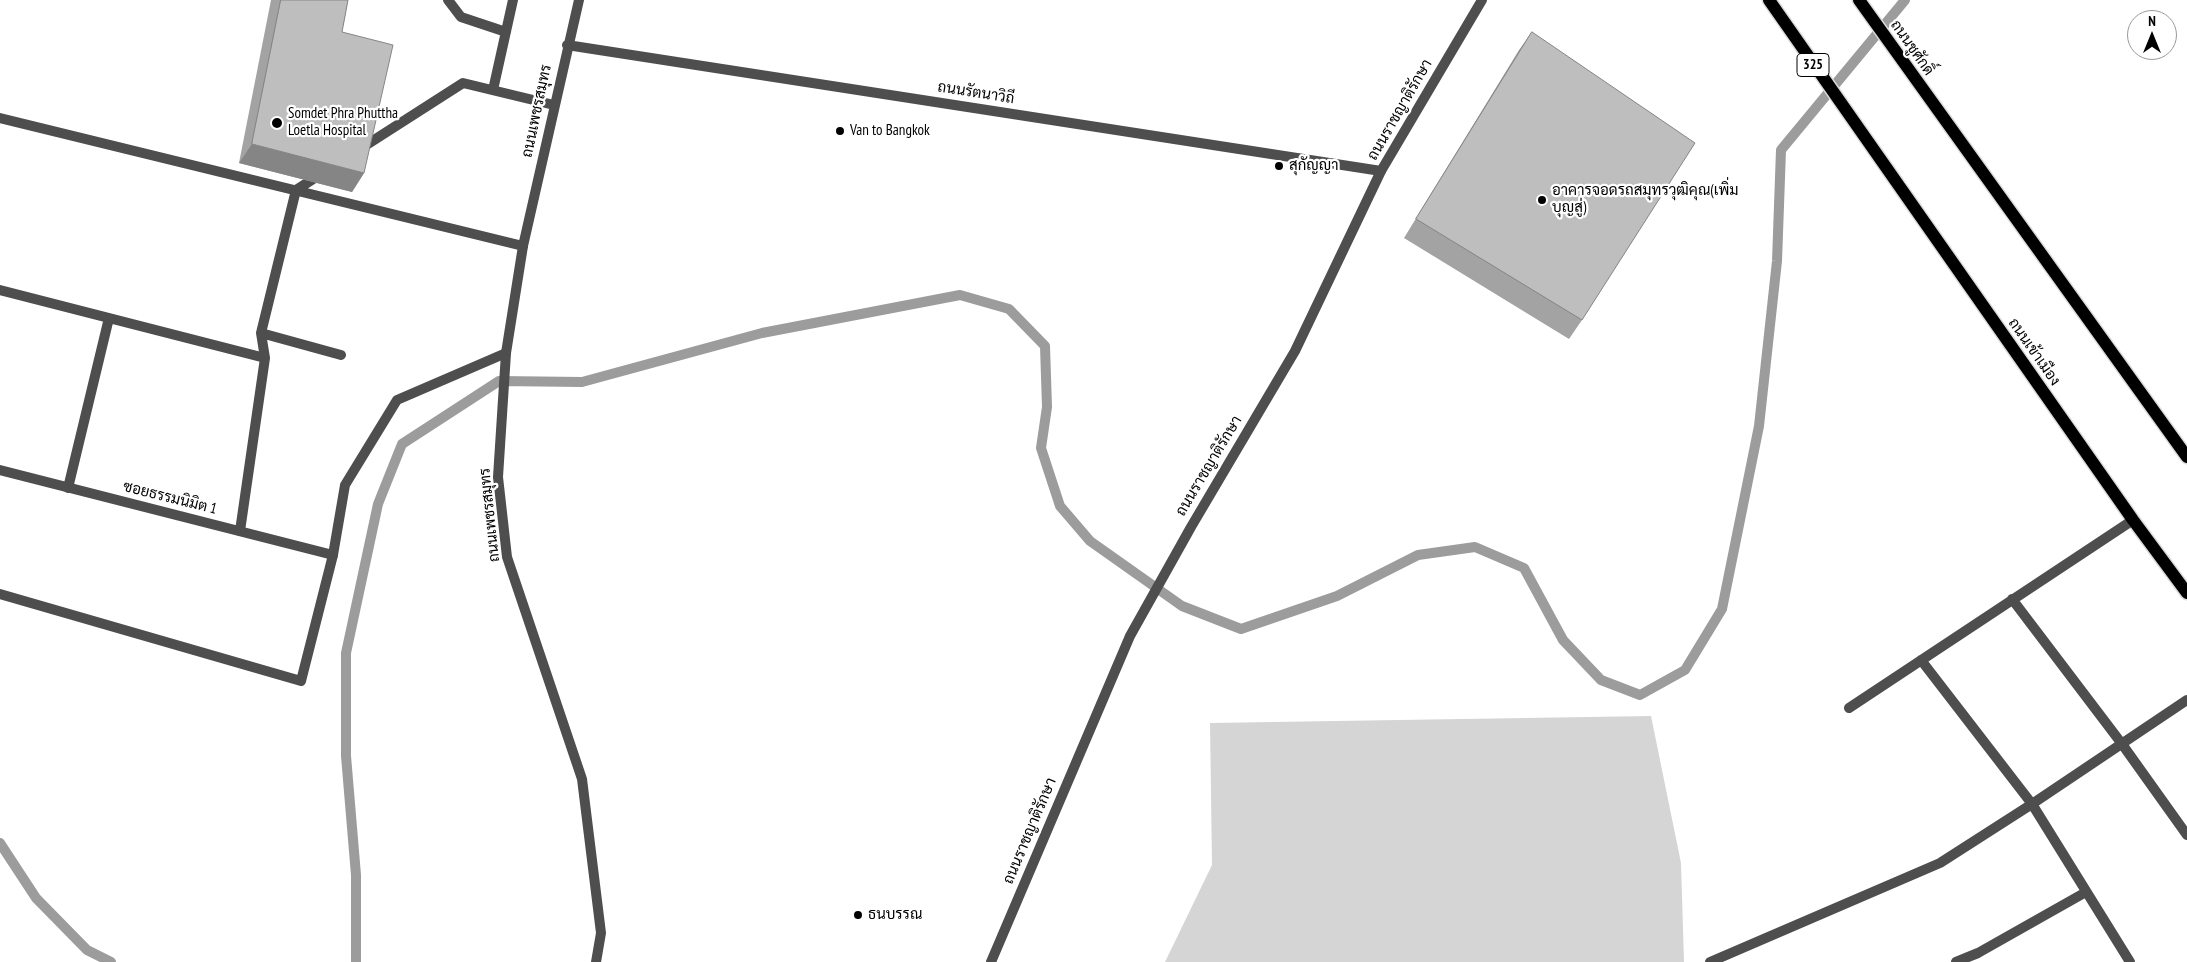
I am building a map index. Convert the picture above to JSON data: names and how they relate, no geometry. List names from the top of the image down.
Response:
{
  "streets": {
    "main road": ["ถนนชูศักดิ์", "325", "ถนนเข้าเมือง"],
    "street": [
      "ถนนรัตนาวิถี",
      "ถนนราชญาติรักษา",
      "ถนนเพชรสมุทร",
      "ซอยธรรมนิมิต 1"
    ]
  },
  "crossings": [
    ["ถนนรัตนาวิถี", "ถนนราชญาติรักษา"],
    ["ถนนรัตนาวิถี", "ถนนเพชรสมุทร"]
  ],
  "places": [
    "Somdet Phra Phuttha Loetla Hospital",
    "Van to Bangkok",
    "สุกัญญา",
    "อาคารจอดรถสมุทรวุฒิคุณ(เพิ่ม บุญสู่)",
    "ธนบรรณ"
  ],
  "north": "top"
}
